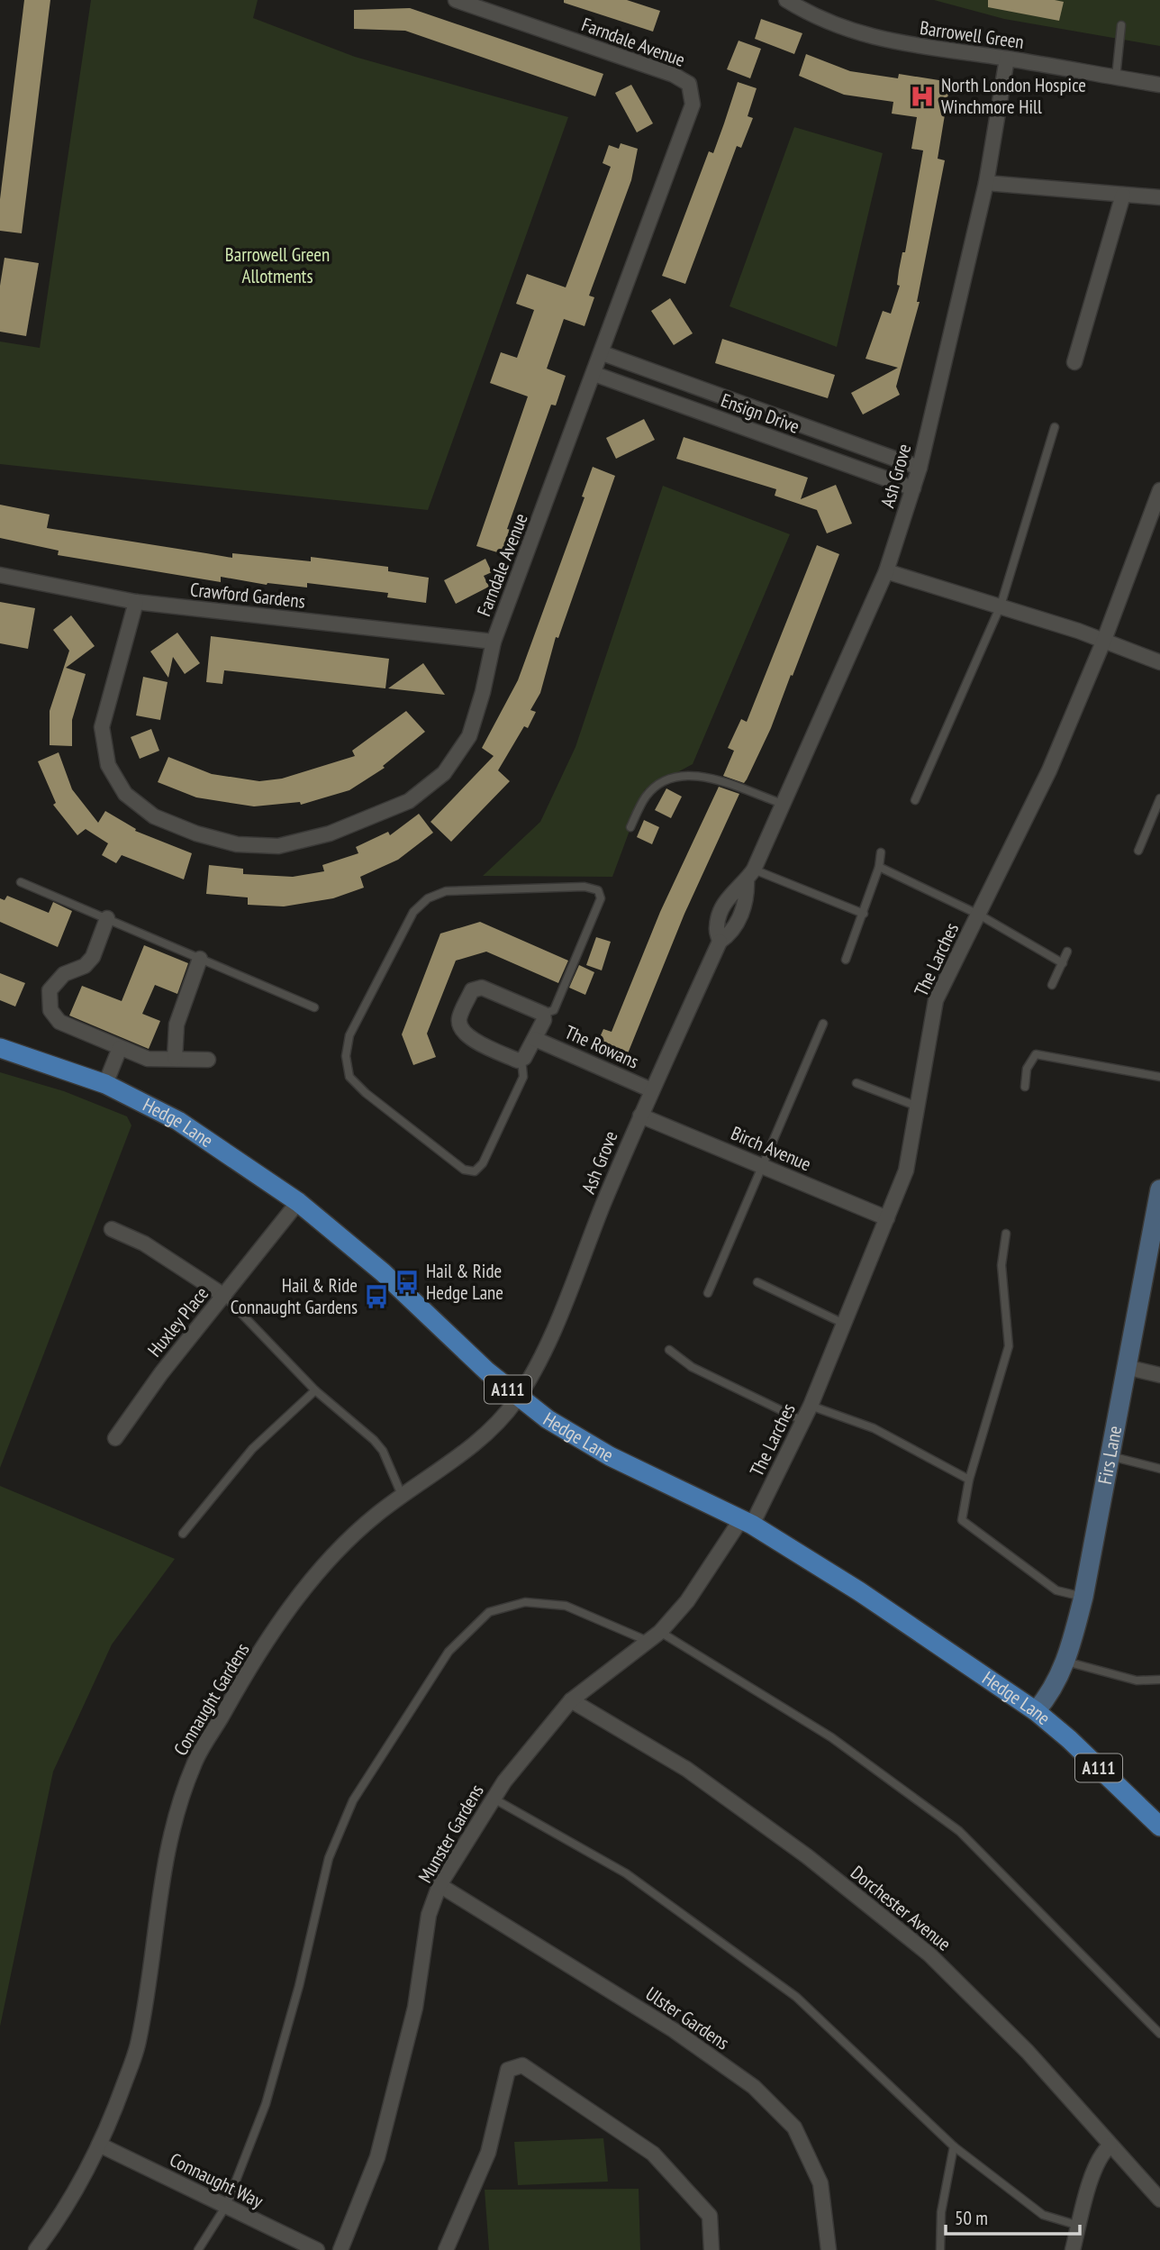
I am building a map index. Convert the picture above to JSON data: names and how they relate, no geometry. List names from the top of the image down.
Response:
{
  "streets": {
    "main road": ["Hedge Lane", "A111"],
    "street": [
      "Barrowell Green",
      "Farndale Avenue",
      "Ensign Drive",
      "Ash Grove",
      "Crawford Gardens",
      "The Larches",
      "The Rowans",
      "Birch Avenue",
      "Huxley Place",
      "Firs Lane",
      "Connaught Gardens",
      "Munster Gardens",
      "Dorchester Avenue",
      "Ulster Gardens",
      "Connaught Way"
    ]
  },
  "crossings": [
    ["Barrowell Green", "Ash Grove"],
    ["Farndale Avenue", "Ensign Drive"],
    ["Farndale Avenue", "Crawford Gardens"],
    ["Ensign Drive", "Ash Grove"],
    ["Ash Grove", "The Rowans"],
    ["Ash Grove", "Hedge Lane"],
    ["Ash Grove", "Birch Avenue"],
    ["Ash Grove", "Connaught Gardens"],
    ["The Larches", "Hedge Lane"],
    ["The Larches", "Birch Avenue"],
    ["The Larches", "Munster Gardens"],
    ["Hedge Lane", "Huxley Place"],
    ["Hedge Lane", "Firs Lane"],
    ["Hedge Lane", "Connaught Gardens"],
    ["Hedge Lane", "Munster Gardens"],
    ["Connaught Gardens", "Connaught Way"],
    ["Munster Gardens", "Dorchester Avenue"],
    ["Munster Gardens", "Ulster Gardens"]
  ],
  "parks": ["Barrowell Green Allotments"],
  "places": {
    "hospital": ["North London Hospice Winchmore Hill"],
    "bus stop": ["Hail & Ride Hedge Lane", "Hail & Ride Connaught Gardens"]
  },
  "scale_bar": "50 m"
}
